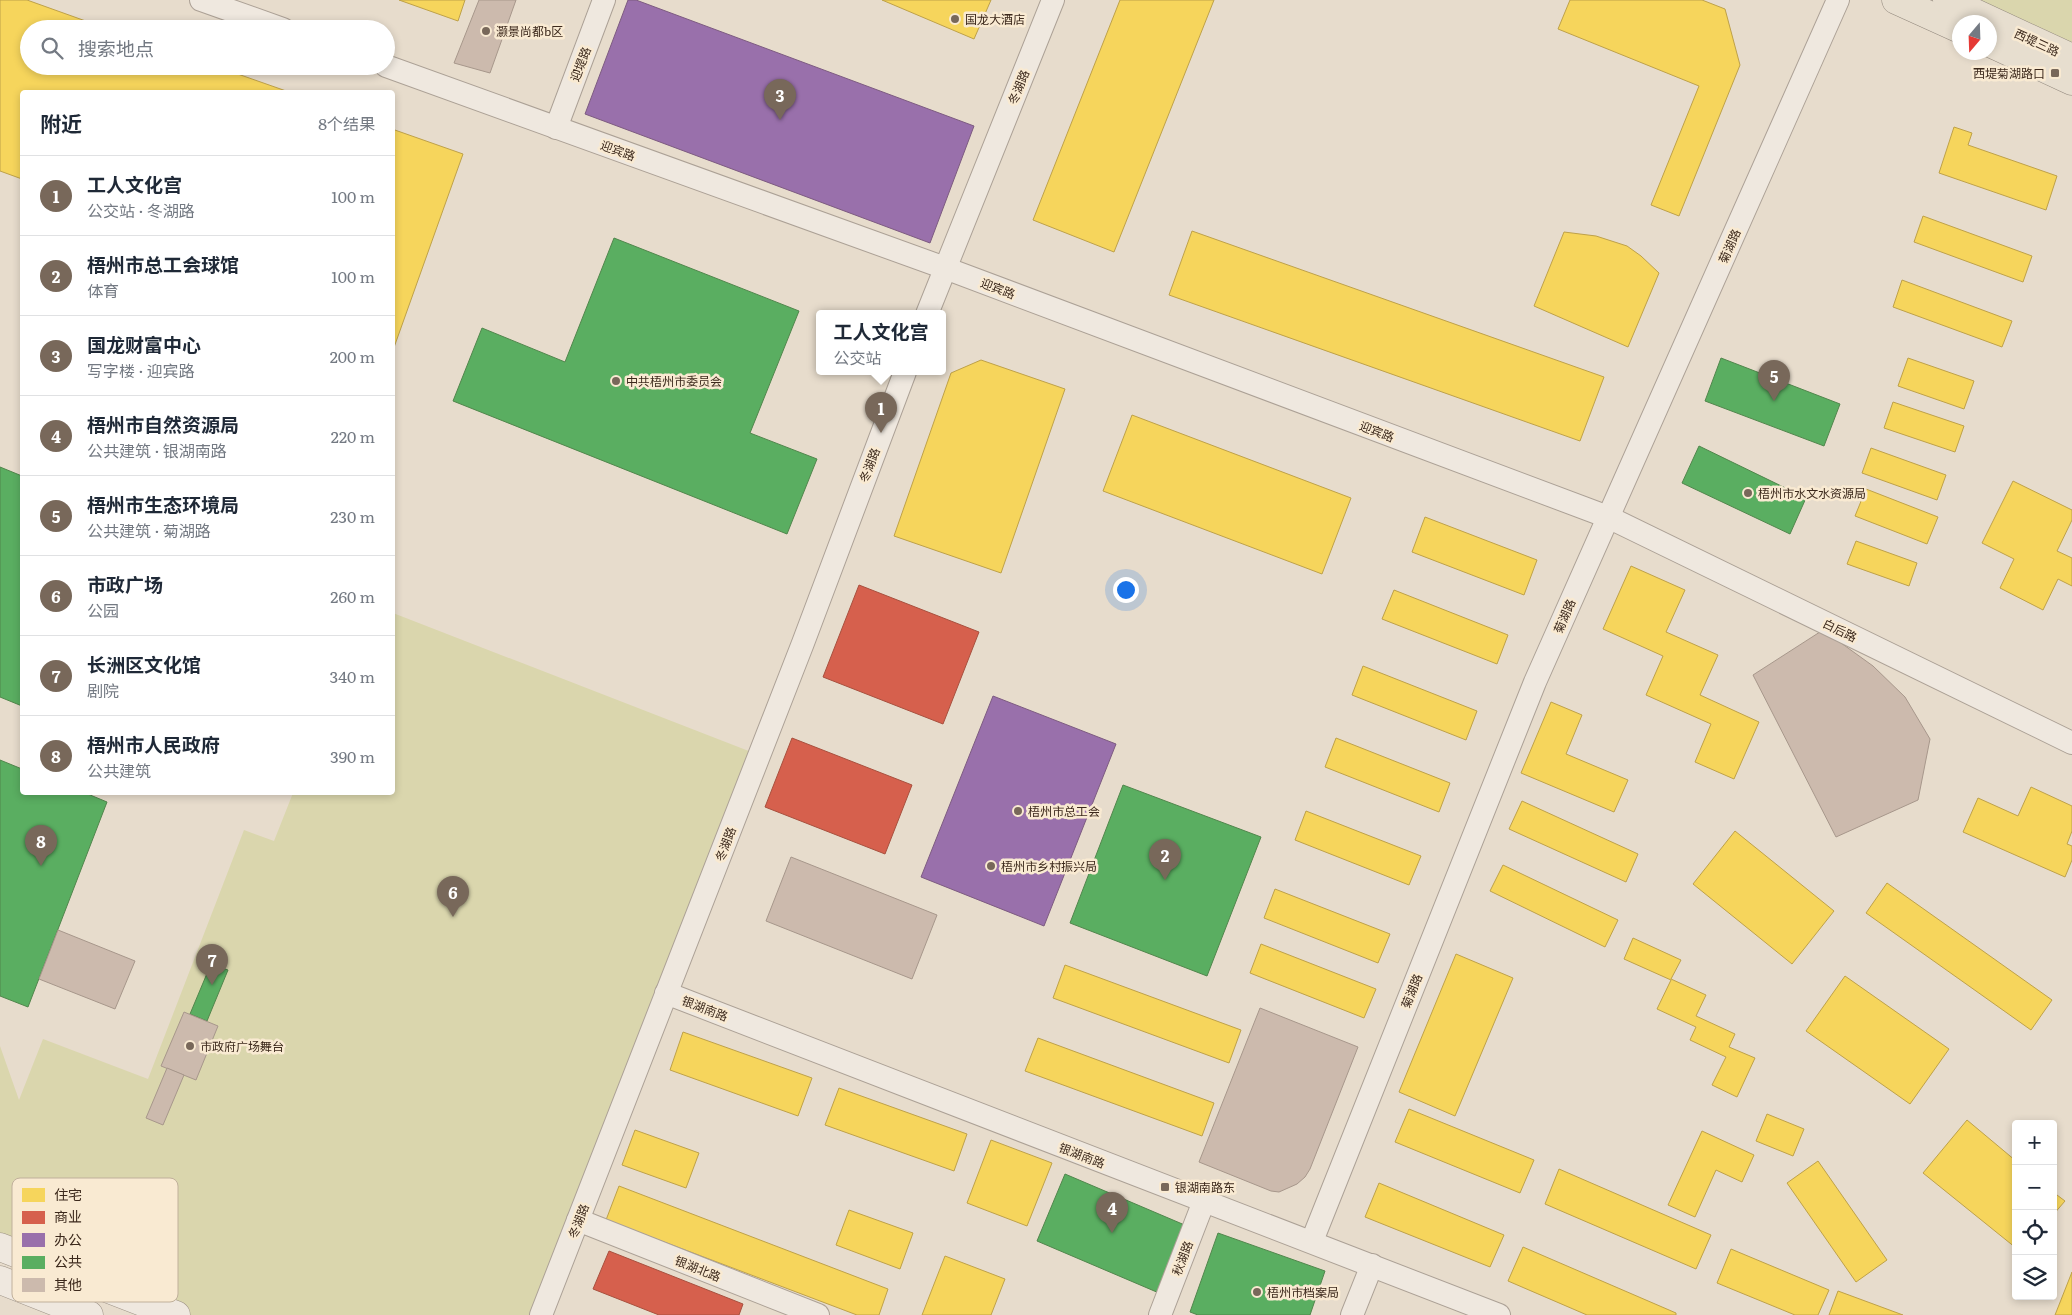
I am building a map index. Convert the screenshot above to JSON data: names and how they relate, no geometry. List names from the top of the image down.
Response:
{
  "streets": {
    "main road": ["西堤三路"],
    "street": [
      "迎堤路",
      "冬湖路",
      "迎宾路",
      "菊湖路",
      "白后路",
      "银湖南路",
      "秋湖路",
      "银湖北路"
    ]
  },
  "crossings": [
    ["迎堤路", "迎宾路"],
    ["冬湖路", "迎宾路"],
    ["冬湖路", "银湖南路"],
    ["冬湖路", "银湖北路"],
    ["迎宾路", "菊湖路"],
    ["迎宾路", "白后路"],
    ["菊湖路", "白后路"],
    ["菊湖路", "银湖南路"],
    ["银湖南路", "秋湖路"]
  ],
  "places": {
    "other": [
      "国龙大酒店",
      "灏景尚都b区",
      "中共梧州市委员会",
      "梧州市水文水资源局",
      "梧州市总工会",
      "梧州市乡村振兴局",
      "市政府广场舞台",
      "梧州市档案局"
    ],
    "transit": ["西堤菊湖路口", "银湖南路东"]
  },
  "legend": [
    "住宅",
    "商业",
    "办公",
    "公共",
    "其他"
  ],
  "north": "bottom",
  "page": {
    "search": "搜索地点",
    "pins": [
      "3",
      "5",
      "1",
      "8",
      "2",
      "6",
      "7",
      "4"
    ],
    "heading": ["附近", "8个结果"],
    "list": [
      {
        "mark": "1",
        "name": "工人文化宫",
        "note": "公交站 · 冬湖路",
        "value": "100 m"
      },
      {
        "mark": "2",
        "name": "梧州市总工会球馆",
        "note": "体育",
        "value": "100 m"
      },
      {
        "mark": "3",
        "name": "国龙财富中心",
        "note": "写字楼 · 迎宾路",
        "value": "200 m"
      },
      {
        "mark": "4",
        "name": "梧州市自然资源局",
        "note": "公共建筑 · 银湖南路",
        "value": "220 m"
      },
      {
        "mark": "5",
        "name": "梧州市生态环境局",
        "note": "公共建筑 · 菊湖路",
        "value": "230 m"
      },
      {
        "mark": "6",
        "name": "市政广场",
        "note": "公园",
        "value": "260 m"
      },
      {
        "mark": "7",
        "name": "长洲区文化馆",
        "note": "剧院",
        "value": "340 m"
      },
      {
        "mark": "8",
        "name": "梧州市人民政府",
        "note": "公共建筑",
        "value": "390 m"
      }
    ],
    "popup": ["工人文化宫", "公交站"],
    "map_buttons": ["+", "−"]
  }
}
